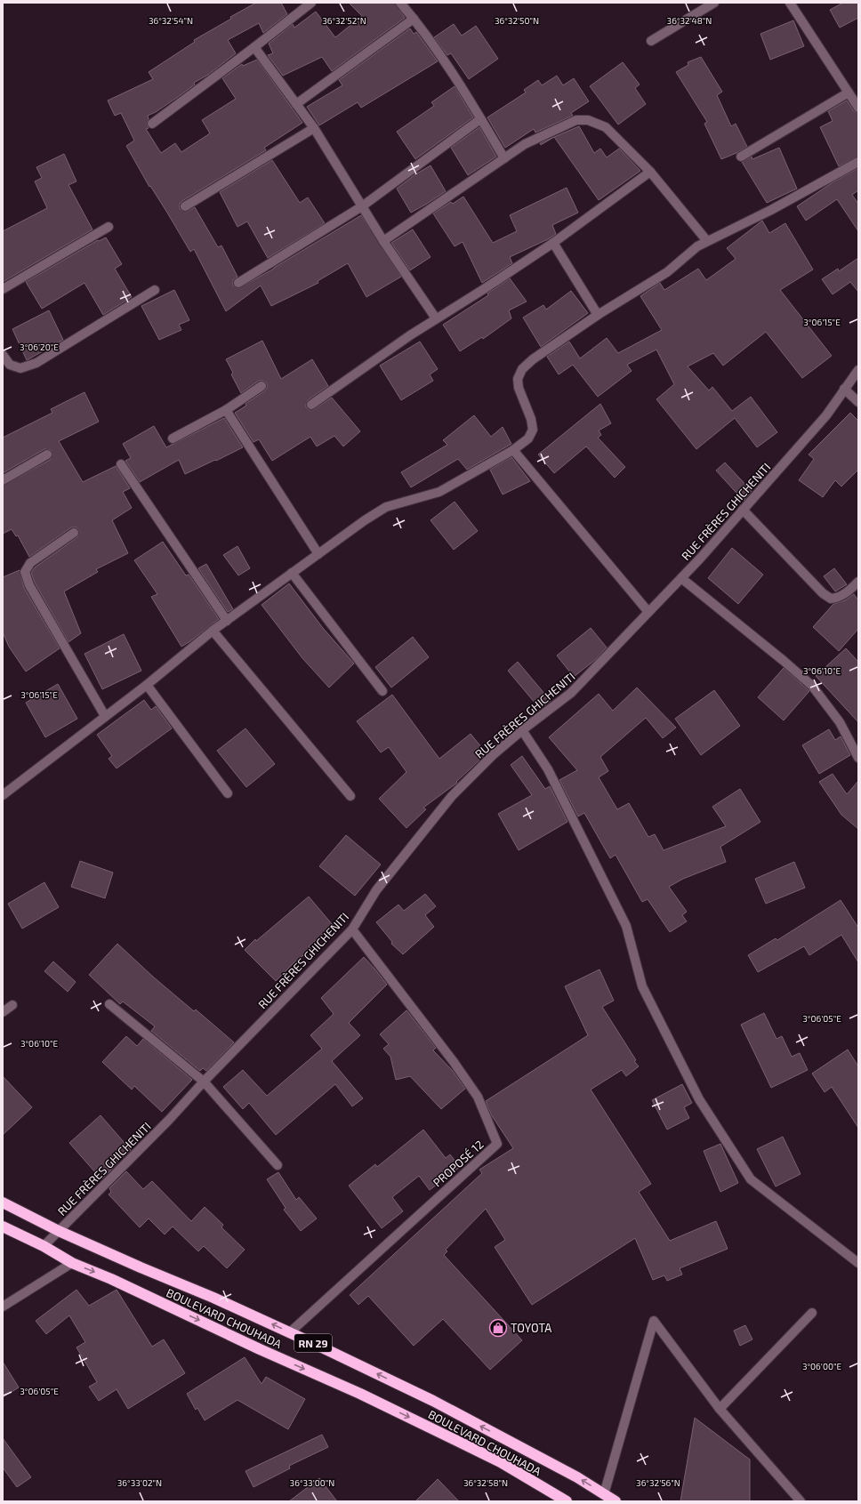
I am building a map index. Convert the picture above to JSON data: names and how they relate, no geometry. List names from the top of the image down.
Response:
{
  "streets": {
    "highway": ["BOULEVARD CHOUHADA", "RN 29"],
    "street": ["RUE FRÈRES GHICHENITI", "PROPOSÉ 12"]
  },
  "crossings": [
    ["RUE FRÈRES GHICHENITI", "PROPOSÉ 12"],
    ["RUE FRÈRES GHICHENITI", "BOULEVARD CHOUHADA"],
    ["RUE FRÈRES GHICHENITI", "RN 29"],
    ["PROPOSÉ 12", "RN 29"]
  ],
  "places": {
    "shop": ["TOYOTA"]
  },
  "coordinates": [
    "36°32'54\"N",
    "36°32'52\"N",
    "36°32'50\"N",
    "36°32'48\"N",
    "3°06'15\"E",
    "3°06'20\"E",
    "3°06'10\"E",
    "3°06'05\"E",
    "3°06'00\"E",
    "36°33'02\"N",
    "36°33'00\"N",
    "36°32'58\"N",
    "36°32'56\"N"
  ]
}
